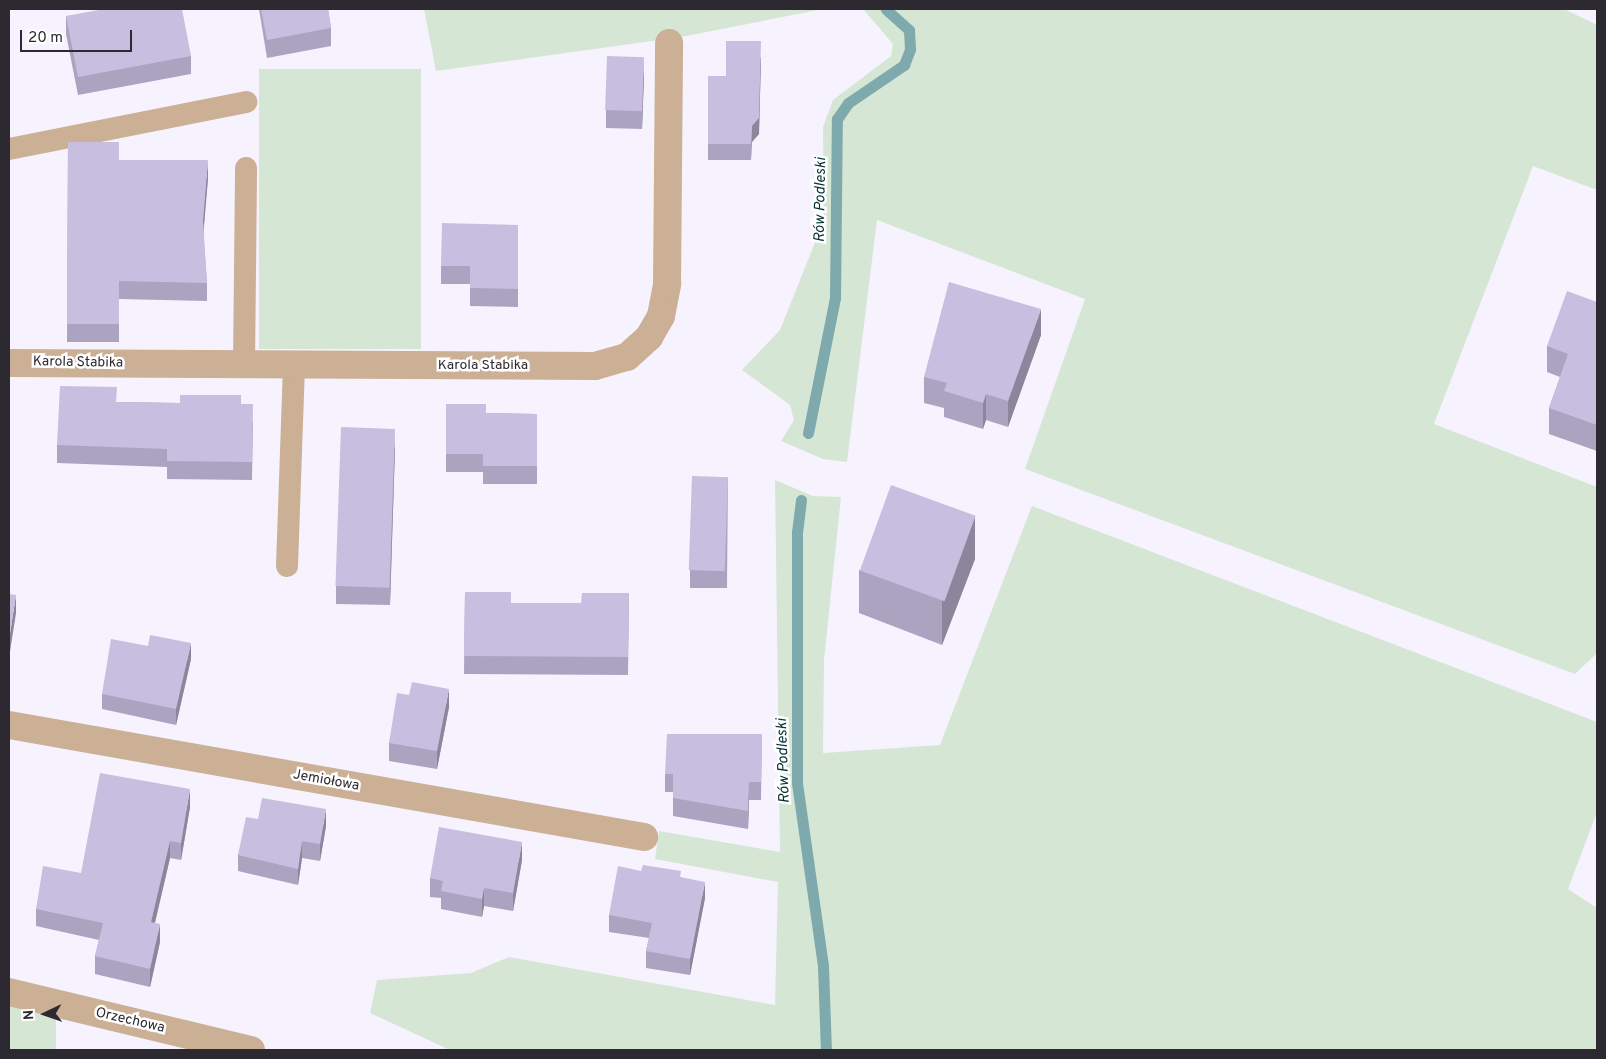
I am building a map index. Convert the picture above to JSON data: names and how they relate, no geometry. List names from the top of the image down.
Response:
{
  "streets": {
    "street": ["Karola Stabika", "Jemiołowa", "Orzechowa"]
  },
  "water": ["Rów Podleski"],
  "scale_bar": "20 m",
  "north": "left"
}
